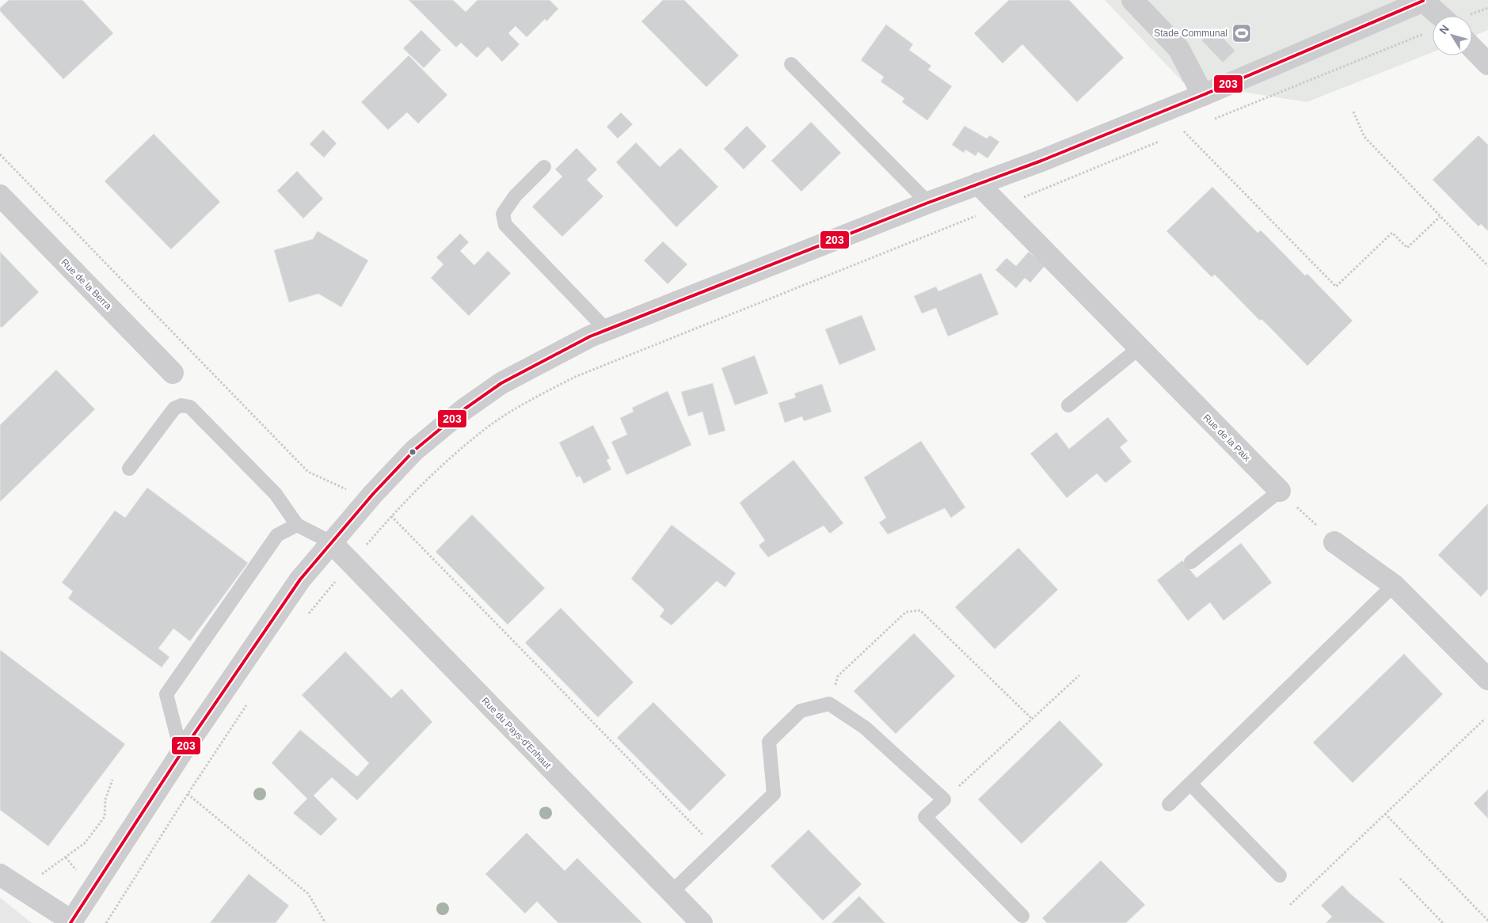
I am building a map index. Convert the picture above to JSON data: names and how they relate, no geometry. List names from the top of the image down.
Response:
{
  "streets": {
    "street": ["Rue de la Berra", "Rue de la Paix", "Rue du Pays-d'Enhaut"]
  },
  "places": {
    "sports": ["Stade Communal"]
  },
  "lines": ["transit line 203"],
  "north": "top left"
}
